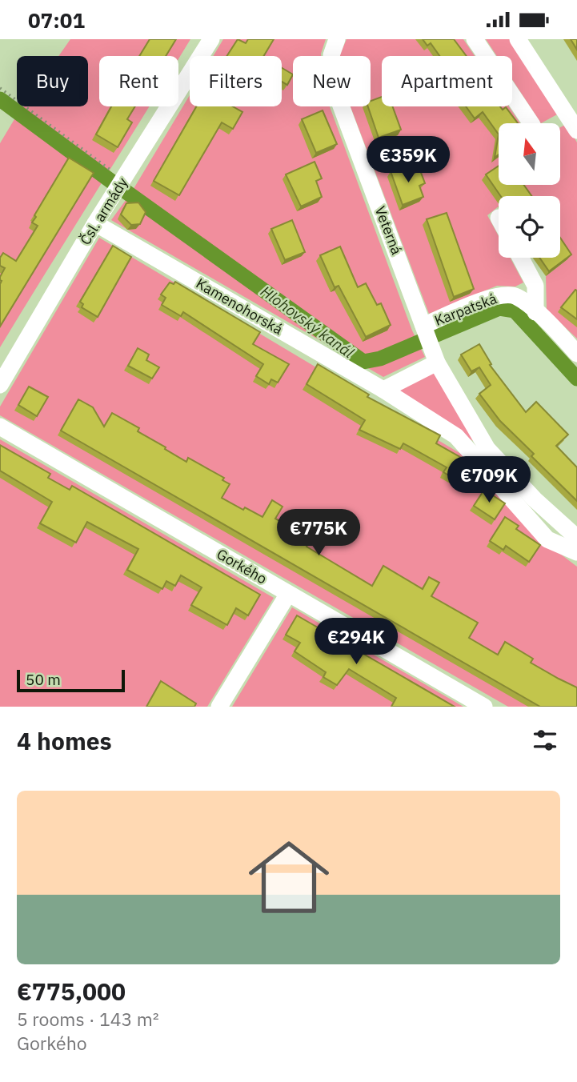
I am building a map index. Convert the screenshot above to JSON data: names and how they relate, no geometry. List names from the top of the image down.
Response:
{
  "streets": {
    "street": [
      "Čsl. armády",
      "Veterná",
      "Kamenohorská",
      "Karpatská",
      "Gorkého"
    ]
  },
  "crossings": [
    ["Čsl. armády", "Kamenohorská"],
    ["Veterná", "Karpatská"]
  ],
  "water": ["Hlohovský kanál"],
  "scale_bar": "50 m",
  "north": "top",
  "page": {
    "status": "07:01",
    "chip": [
      "Buy",
      "Rent",
      "Filters",
      "New",
      "Apartment"
    ],
    "price": [
      "€359K",
      "€709K",
      "€775K",
      "€294K"
    ],
    "scale": "50 m",
    "heading": "4 homes",
    "list": [
      {
        "name": "€775,000",
        "note": "5 rooms · 143 m² · Gorkého"
      }
    ]
  }
}
